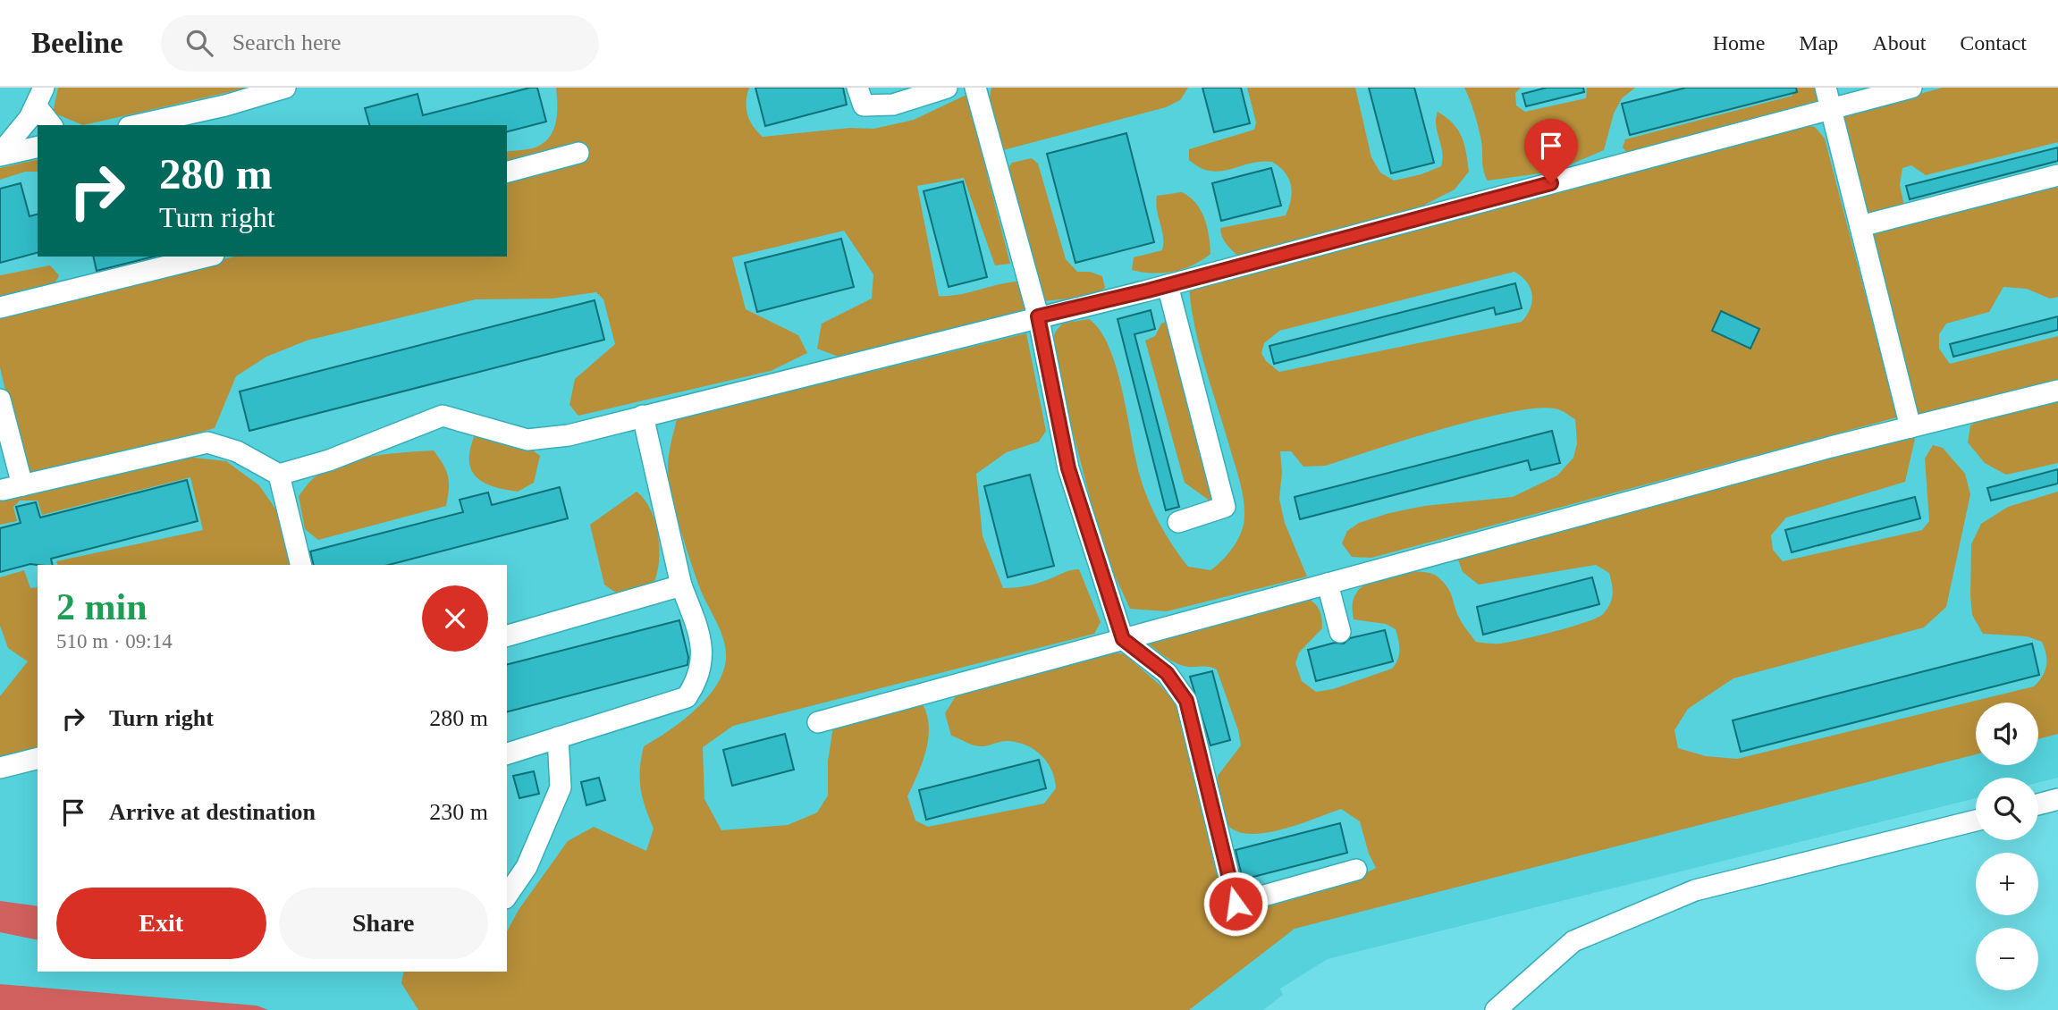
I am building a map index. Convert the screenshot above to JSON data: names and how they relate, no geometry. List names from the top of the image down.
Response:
{
  "page": {
    "header": "Beeline",
    "search": "Search here",
    "nav": [
      "Home",
      "Map",
      "About",
      "Contact"
    ],
    "turn": ["280 m", "Turn right"],
    "heading": ["2 min", "510 m · 09:14"],
    "list": [
      {
        "name": "Turn right",
        "value": "280 m"
      },
      {
        "name": "Arrive at destination",
        "value": "230 m"
      }
    ],
    "map_buttons": ["+", "−"],
    "buttons": ["Exit", "Share"]
  }
}
